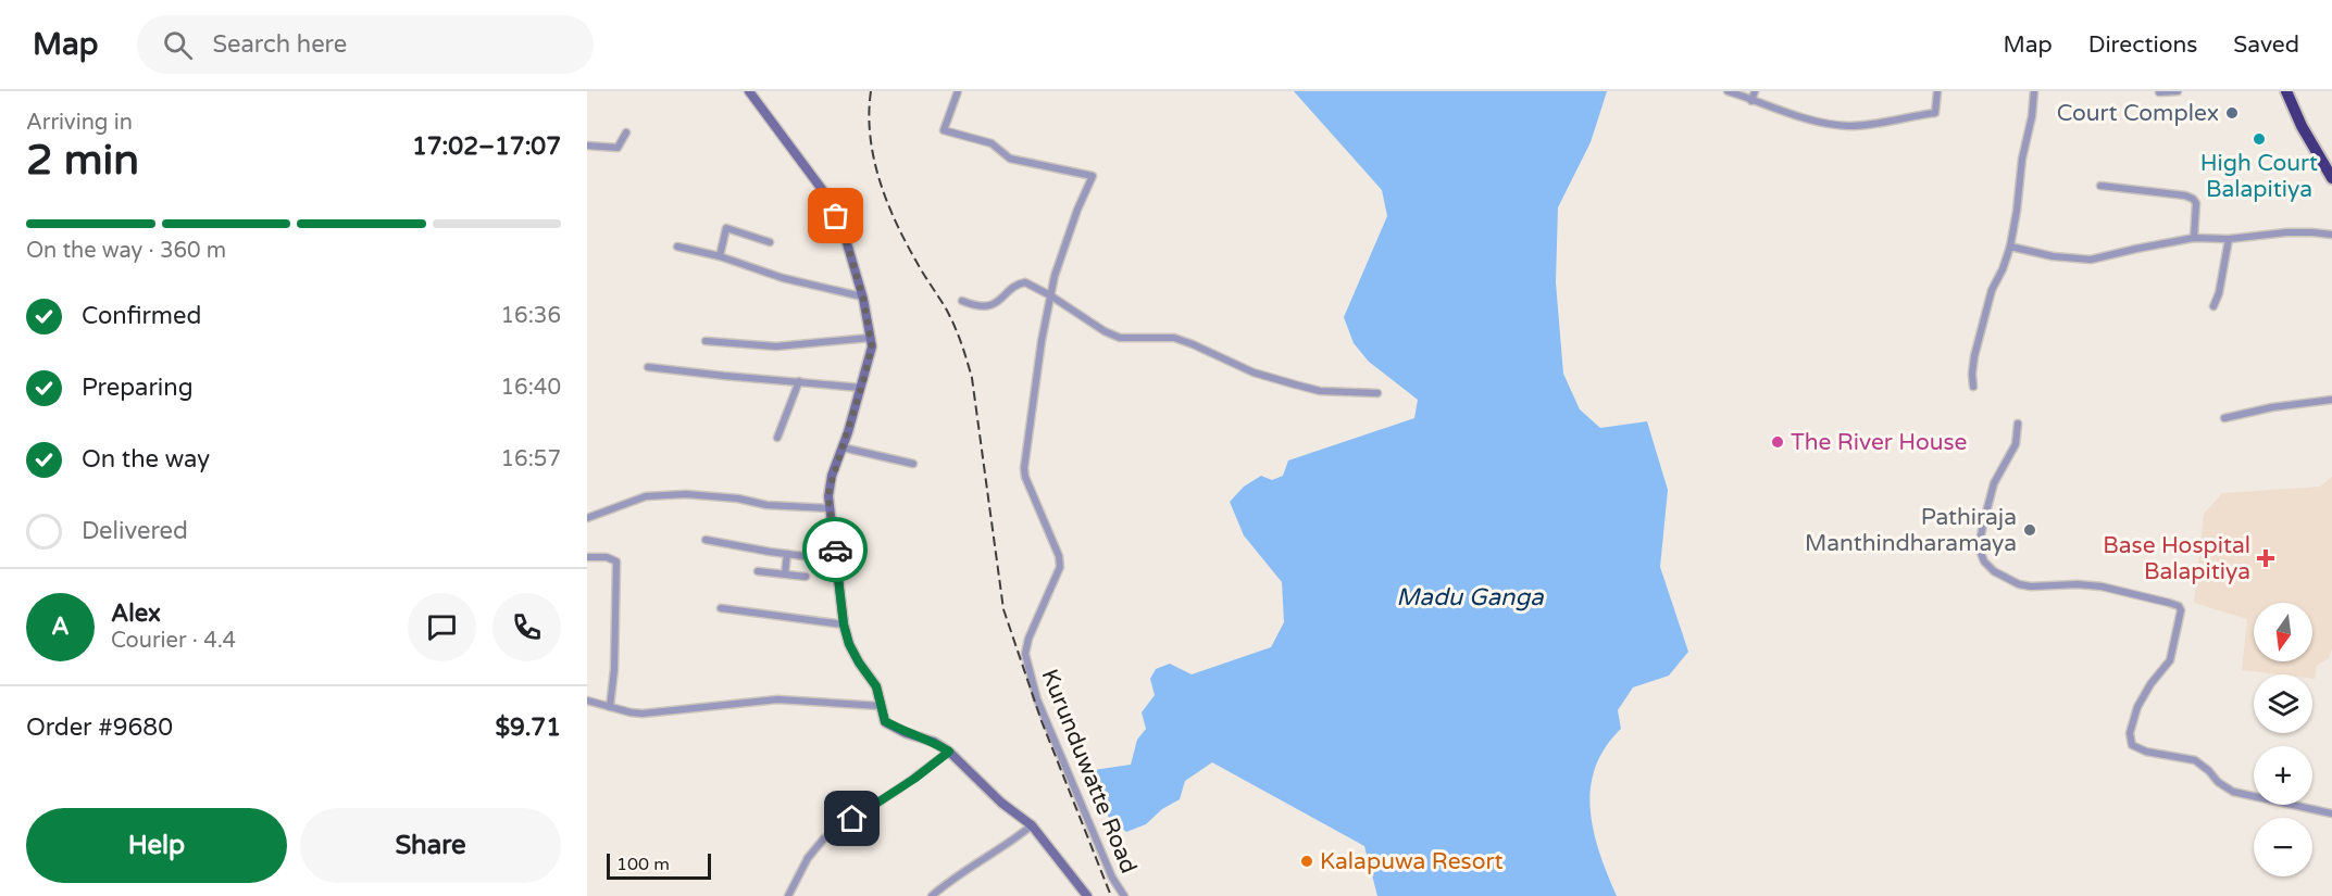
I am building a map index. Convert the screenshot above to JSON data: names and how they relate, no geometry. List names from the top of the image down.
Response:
{
  "streets": {
    "street": ["Kurunduwatte Road"]
  },
  "water": ["Madu Ganga"],
  "places": {
    "other": [
      "Court Complex",
      "High Court Balapitiya",
      "The River House",
      "Pathiraja Manthindharamaya",
      "Kalapuwa Resort"
    ],
    "health": ["Base Hospital Balapitiya"]
  },
  "scale_bar": "100 m",
  "north": "bottom",
  "page": {
    "header": "Map",
    "search": "Search here",
    "nav": ["Map", "Directions", "Saved"],
    "heading": ["2 min", "Arriving in", "17:02–17:07"],
    "panel": [
      "Alex",
      "Courier · 4.4",
      "Order #9680",
      "$9.71"
    ],
    "bar": "On the way · 360 m",
    "list": [
      ["Confirmed", "16:36"],
      ["Preparing", "16:40"],
      ["On the way", "16:57"],
      "Delivered"
    ],
    "round": "A",
    "map_buttons": ["+", "−"],
    "buttons": ["Help", "Share"],
    "scale": "100 m"
  }
}
